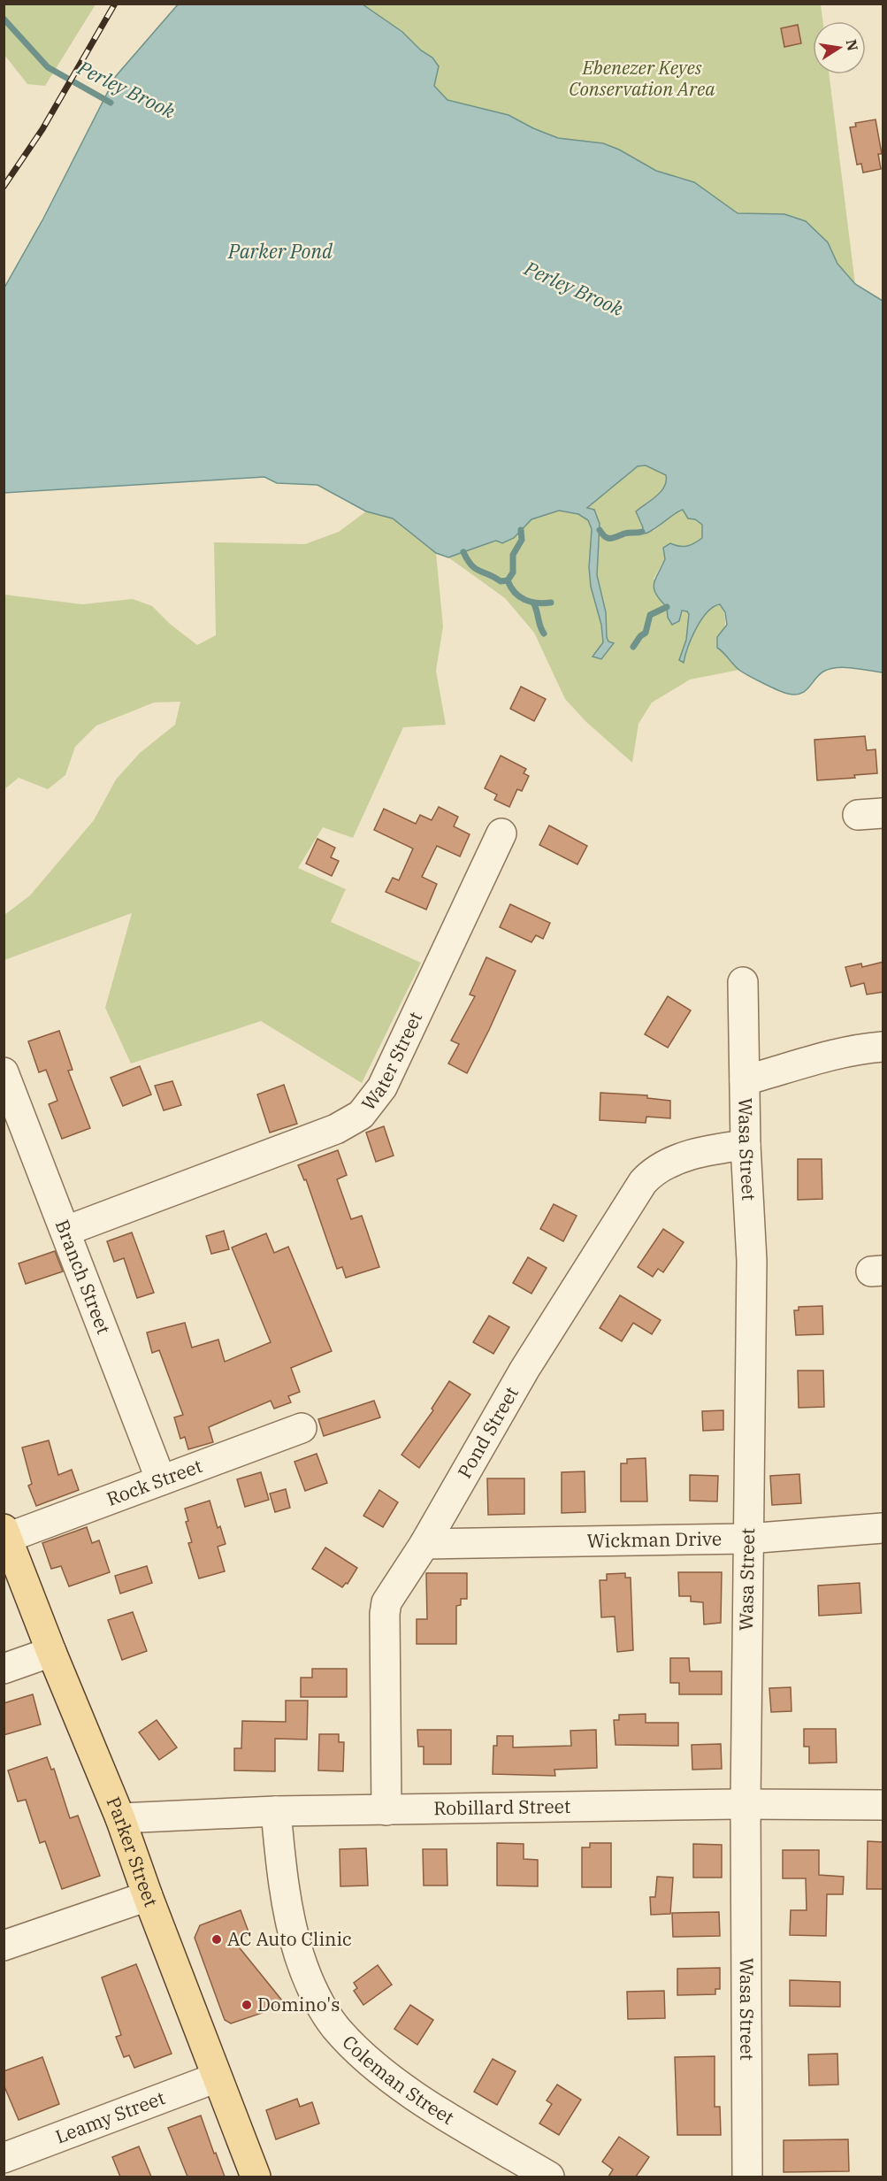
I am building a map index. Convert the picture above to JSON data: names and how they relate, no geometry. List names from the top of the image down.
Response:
{
  "streets": {
    "main road": ["Parker Street"],
    "street": [
      "Water Street",
      "Wasa Street",
      "Branch Street",
      "Pond Street",
      "Rock Street",
      "Wickman Drive",
      "Robillard Street",
      "Coleman Street",
      "Leamy Street"
    ]
  },
  "crossings": [
    ["Water Street", "Branch Street"],
    ["Wasa Street", "Pond Street"],
    ["Wasa Street", "Wickman Drive"],
    ["Wasa Street", "Robillard Street"],
    ["Branch Street", "Rock Street"],
    ["Pond Street", "Wickman Drive"],
    ["Pond Street", "Robillard Street"],
    ["Rock Street", "Parker Street"],
    ["Robillard Street", "Parker Street"],
    ["Robillard Street", "Coleman Street"],
    ["Parker Street", "Leamy Street"]
  ],
  "water": ["Perley Brook", "Parker Pond"],
  "parks": ["Ebenezer Keyes Conservation Area"],
  "places": ["AC Auto Clinic", "Domino's"],
  "north": "right"
}
